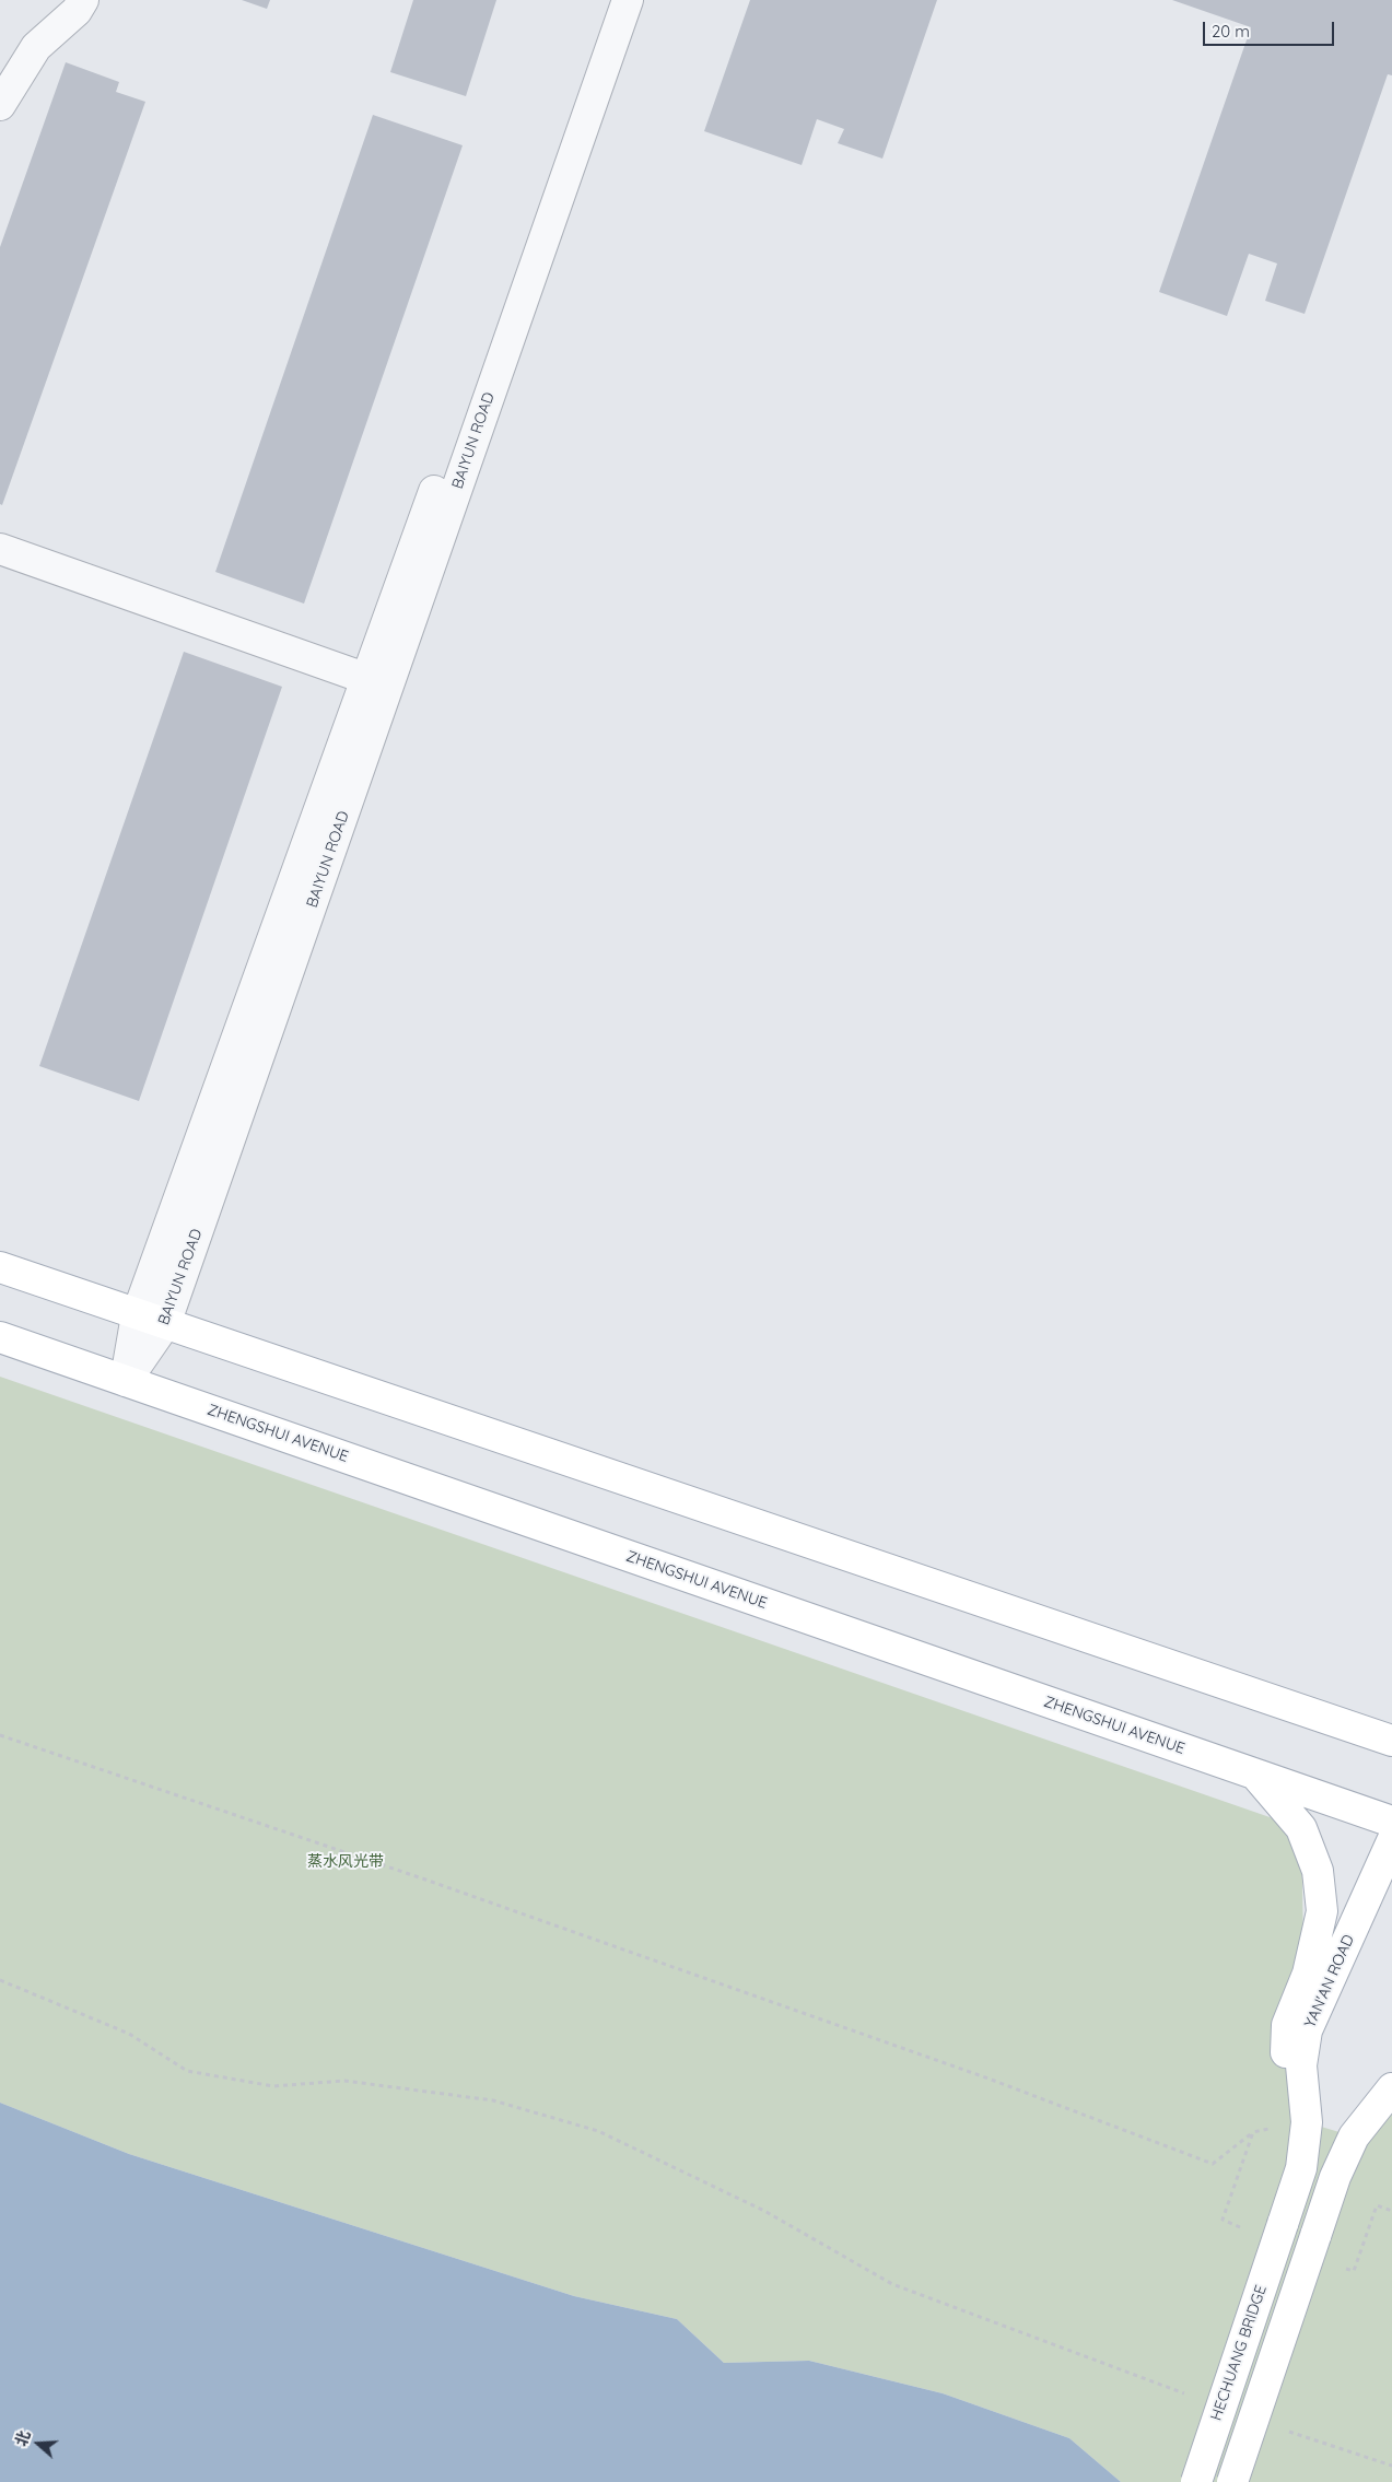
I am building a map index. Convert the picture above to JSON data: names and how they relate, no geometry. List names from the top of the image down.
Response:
{
  "streets": {
    "main road": ["ZHENGSHUI AVENUE", "YAN'AN ROAD", "HECHUANG BRIDGE"],
    "street": ["BAIYUN ROAD"]
  },
  "crossings": [
    ["BAIYUN ROAD", "ZHENGSHUI AVENUE"],
    ["YAN'AN ROAD", "HECHUANG BRIDGE"]
  ],
  "parks": ["蒸水风光带"],
  "scale_bar": "20 m",
  "north": "left"
}
